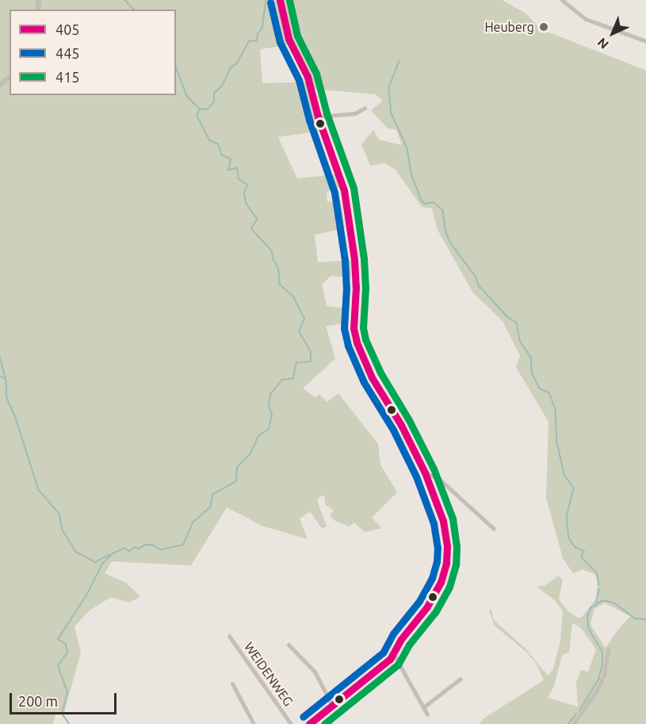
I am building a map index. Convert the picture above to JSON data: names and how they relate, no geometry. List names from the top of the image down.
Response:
{
  "streets": {
    "street": ["WEIDENWEG"]
  },
  "places": ["Heuberg"],
  "lines": ["transit line 405", "transit line 415", "transit line 445"],
  "legend": ["405", "445", "415"],
  "scale_bar": "200 m",
  "north": "bottom left"
}
